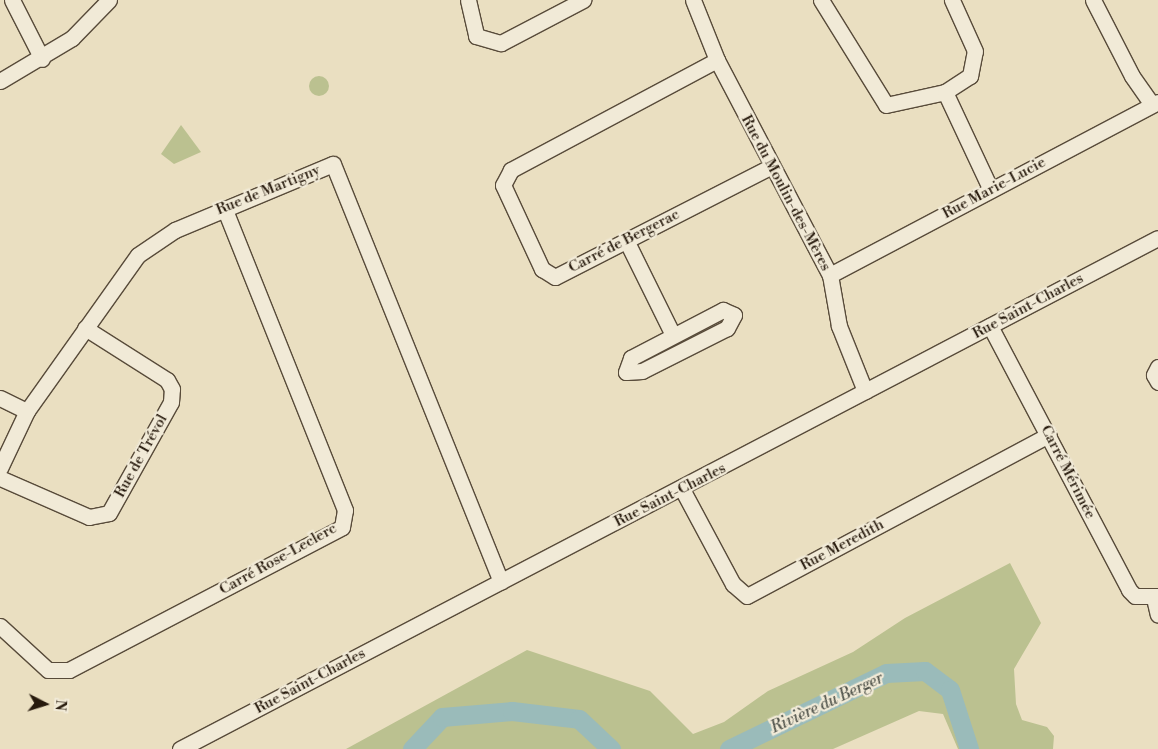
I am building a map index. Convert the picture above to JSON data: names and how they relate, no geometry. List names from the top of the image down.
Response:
{
  "streets": {
    "street": [
      "Rue Marie-Lucie",
      "Rue de Martigny",
      "Rue du Moulin-des-Mères",
      "Carré de Bergerac",
      "Rue Saint-Charles",
      "Rue de Trévol",
      "Carré Mérimée",
      "Rue Meredith",
      "Carré Rose-Leclerc"
    ]
  },
  "crossings": [
    ["Rue Marie-Lucie", "Rue du Moulin-des-Mères"],
    ["Rue de Martigny", "Rue Saint-Charles"],
    ["Rue de Martigny", "Rue de Trévol"],
    ["Rue de Martigny", "Carré Rose-Leclerc"],
    ["Rue du Moulin-des-Mères", "Carré de Bergerac"],
    ["Rue du Moulin-des-Mères", "Rue Saint-Charles"],
    ["Rue Saint-Charles", "Carré Mérimée"],
    ["Rue Saint-Charles", "Rue Meredith"],
    ["Carré Mérimée", "Rue Meredith"]
  ],
  "water": ["Rivière du Berger"],
  "north": "right"
}
